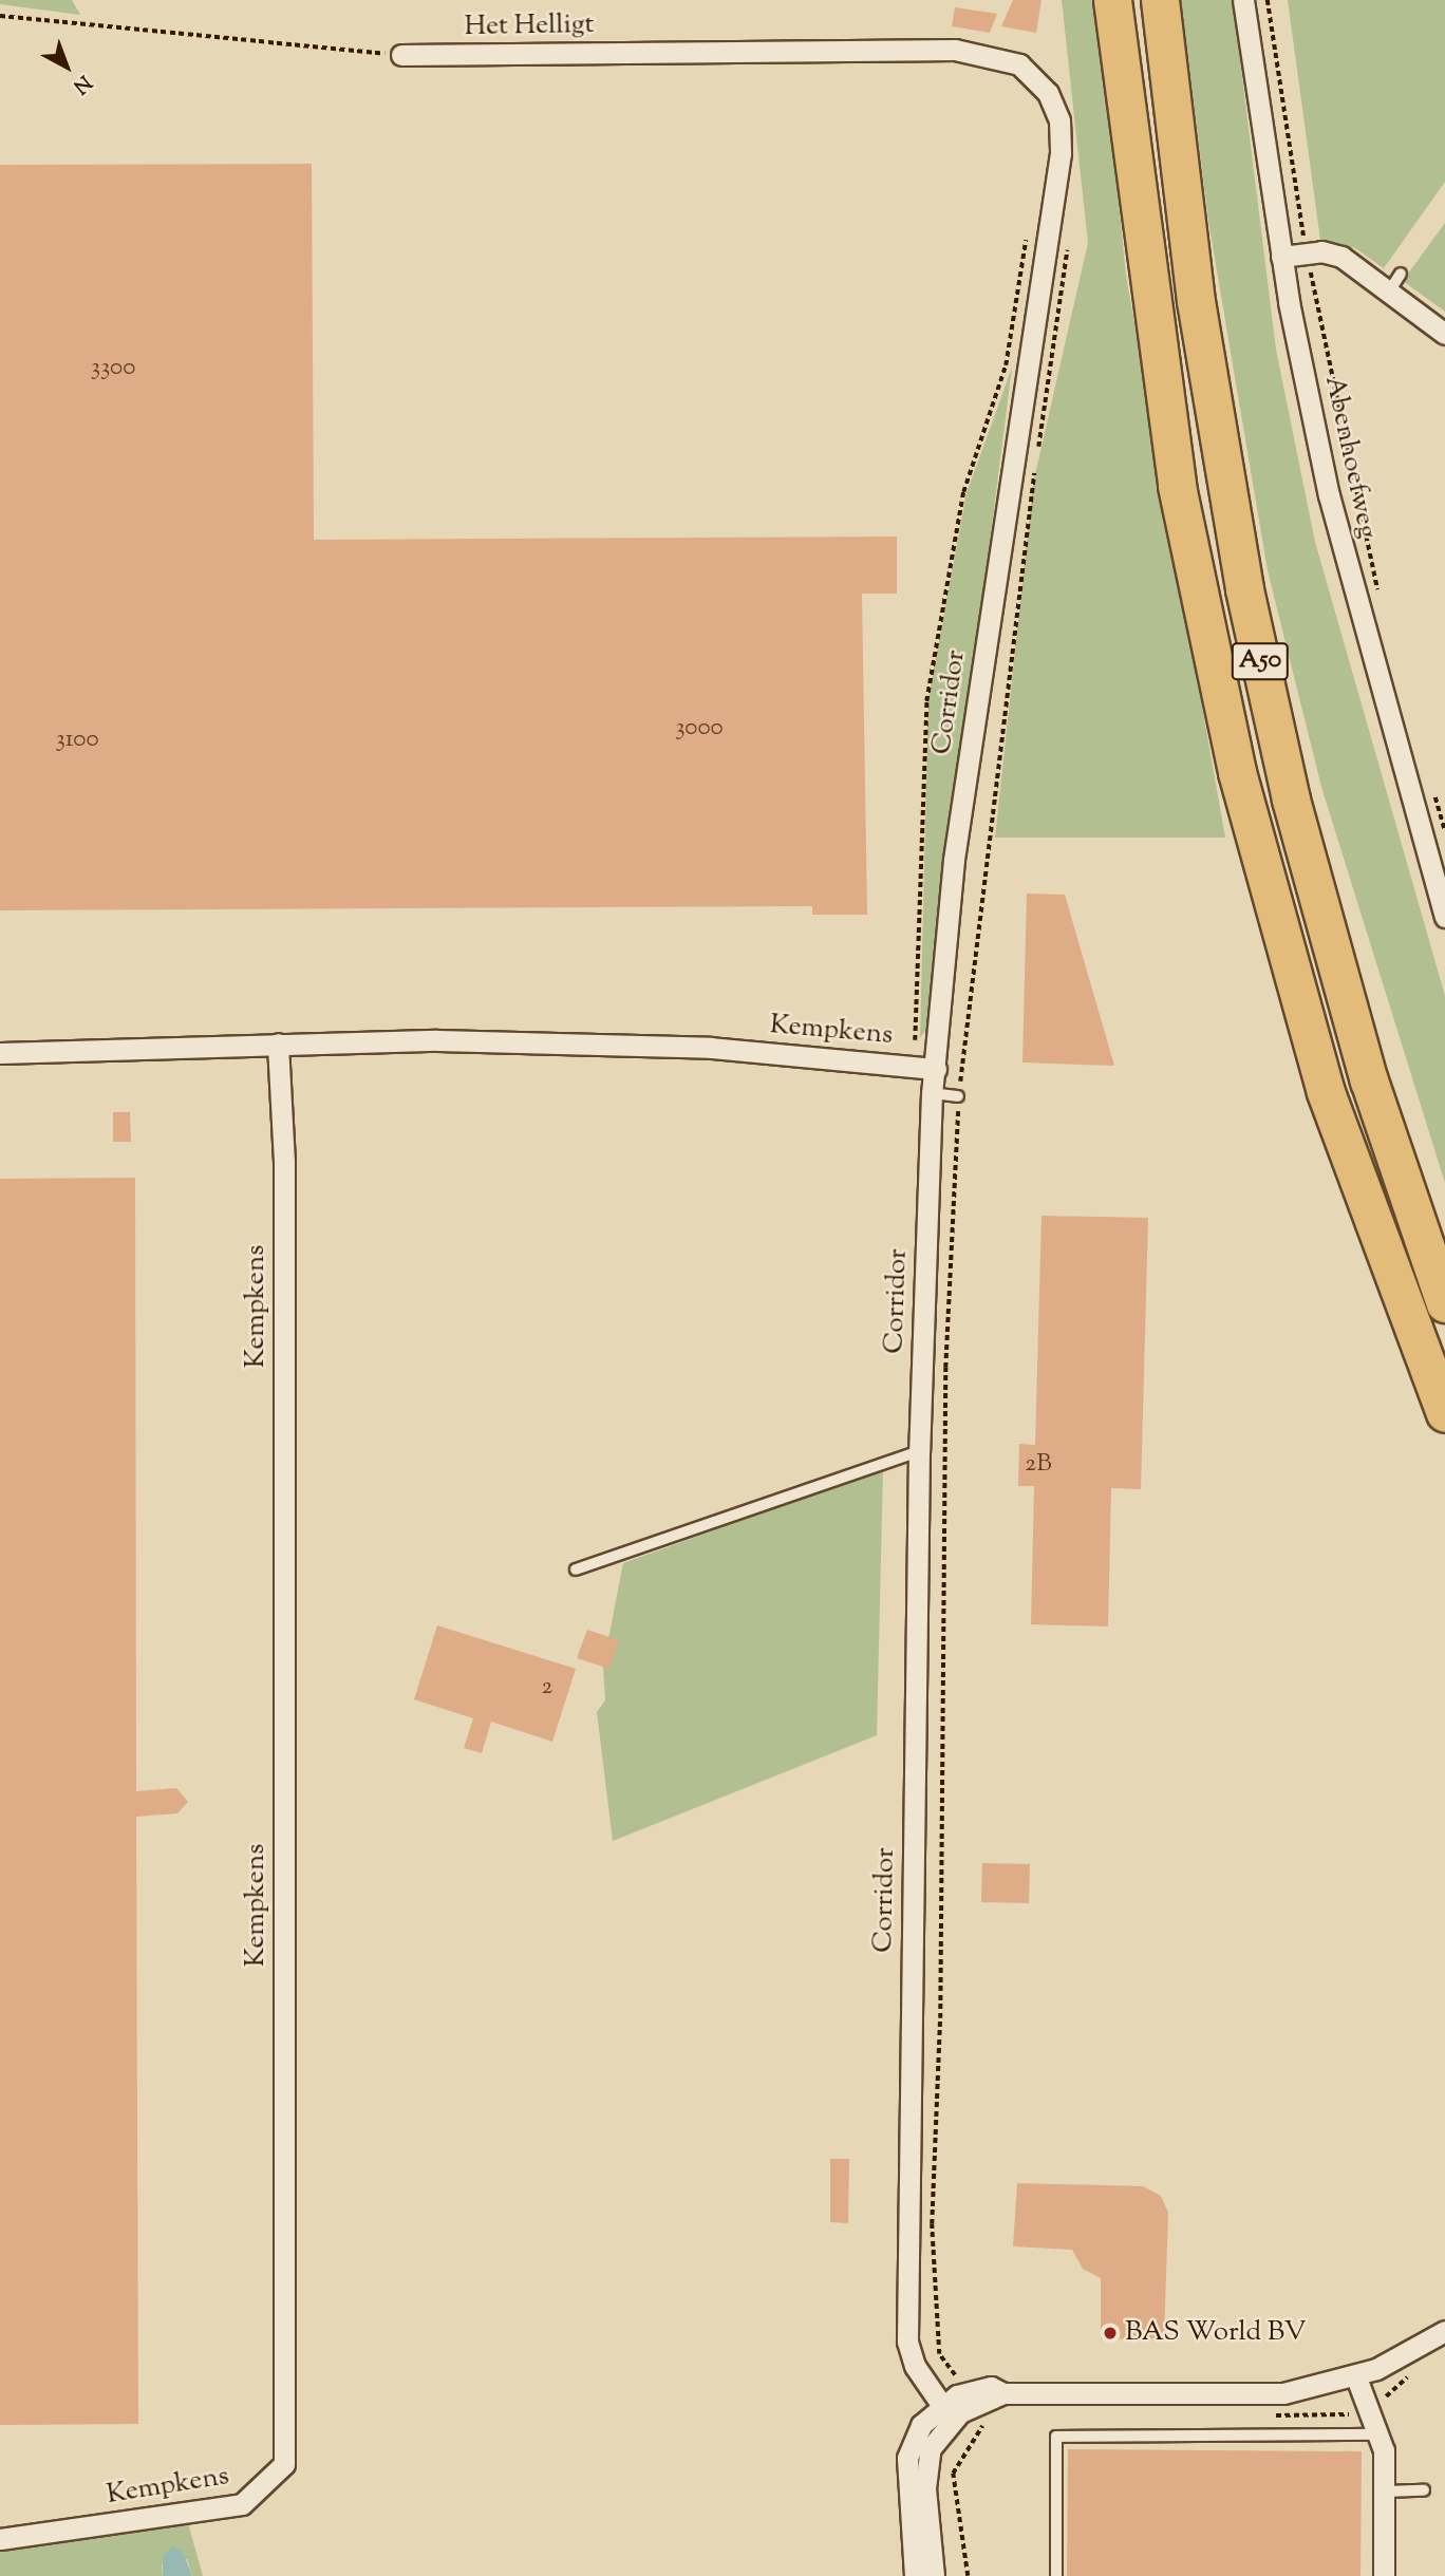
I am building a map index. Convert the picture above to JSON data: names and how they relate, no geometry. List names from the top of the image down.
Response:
{
  "streets": {
    "highway": ["A50"],
    "street": [
      "Het Helligt",
      "Abenhoefweg",
      "Corridor",
      "Kempkens"
    ]
  },
  "crossings": [
    ["Het Helligt", "Corridor"],
    ["Corridor", "Kempkens"]
  ],
  "places": ["BAS World BV"],
  "house_numbers": [
    "3300",
    "3000",
    "3100",
    "2B",
    "2"
  ],
  "north": "bottom right"
}
